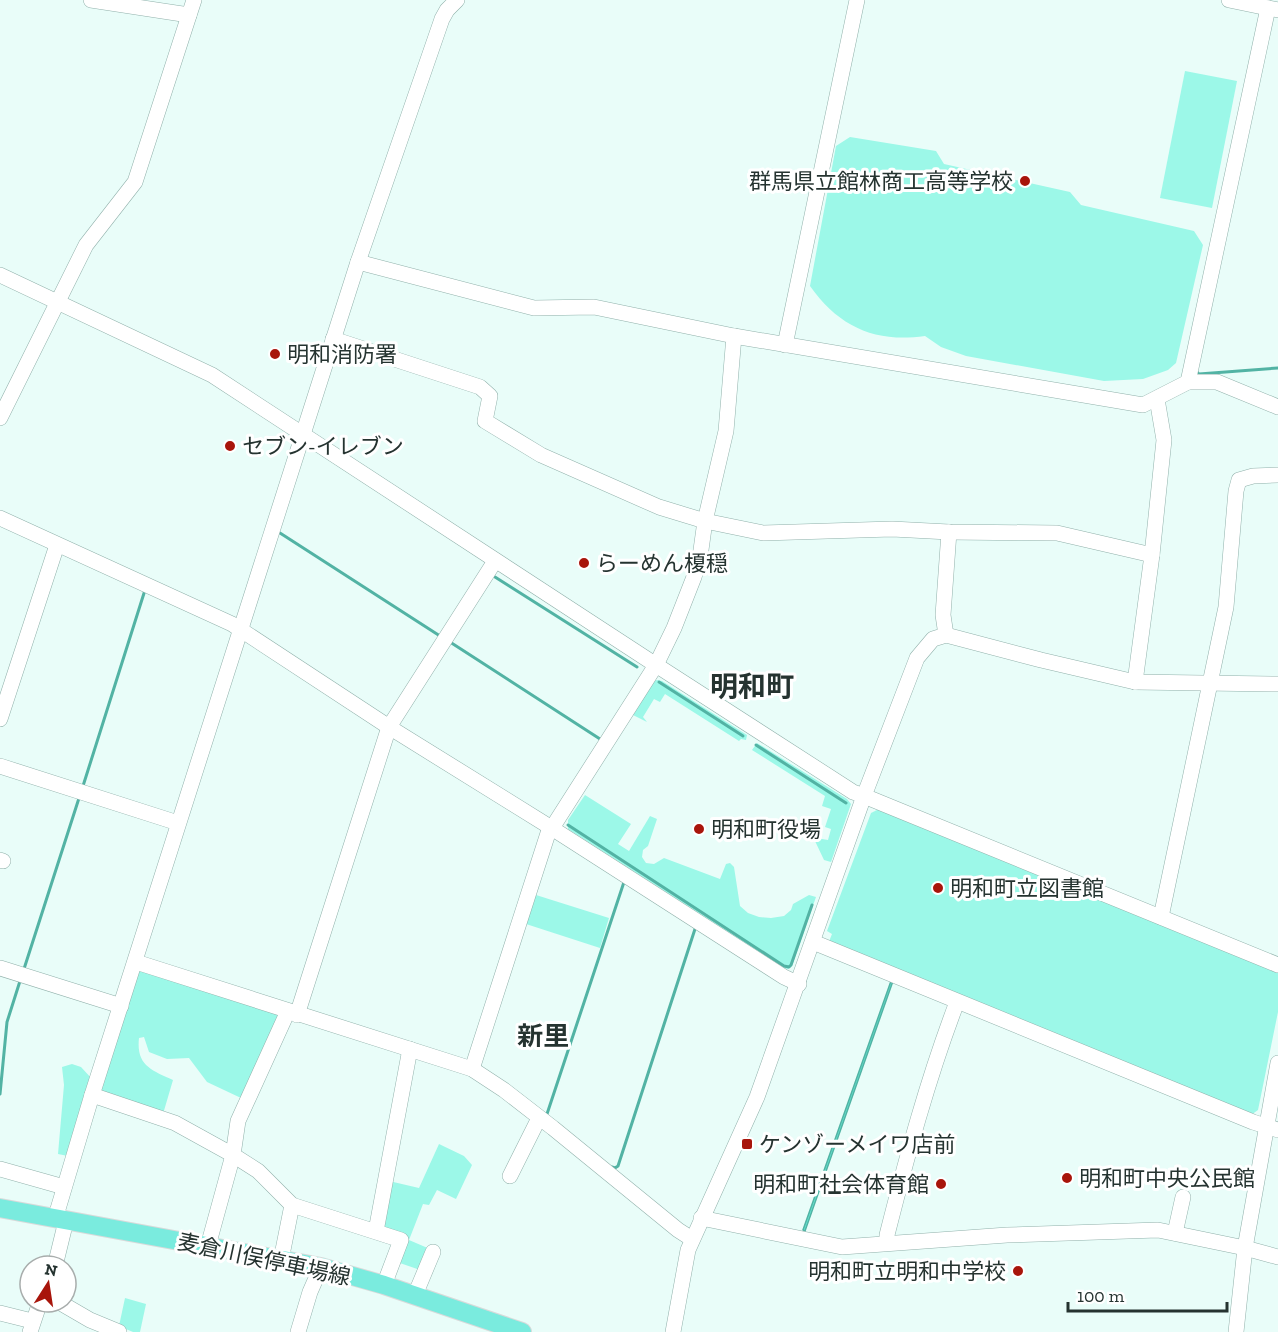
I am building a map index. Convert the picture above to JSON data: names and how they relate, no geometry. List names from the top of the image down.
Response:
{
  "streets": {
    "main road": ["麦倉川俣停車場線"]
  },
  "districts": ["明和町", "新里"],
  "places": {
    "other": [
      "群馬県立館林商工高等学校",
      "明和消防署",
      "セブン-イレブン",
      "らーめん榎穏",
      "明和町役場",
      "明和町立図書館",
      "明和町中央公民館",
      "明和町社会体育館",
      "明和町立明和中学校"
    ],
    "transit": ["ケンゾーメイワ店前"]
  },
  "scale_bar": "100 m",
  "north": "top"
}
